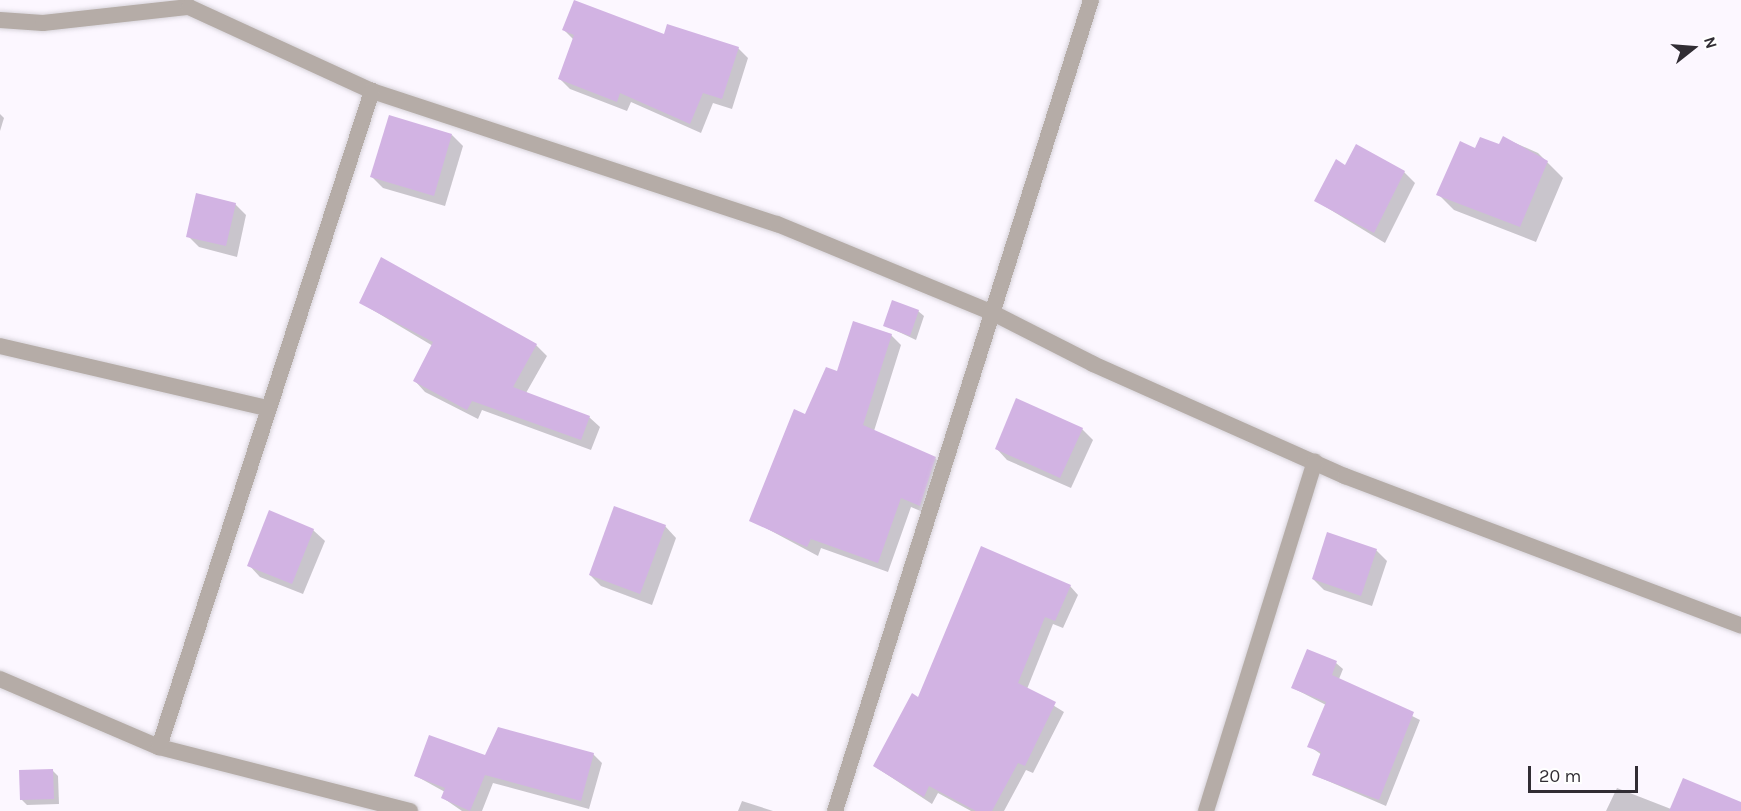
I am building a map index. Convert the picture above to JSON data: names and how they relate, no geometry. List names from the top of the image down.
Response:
{
  "scale_bar": "20 m",
  "north": "right"
}
